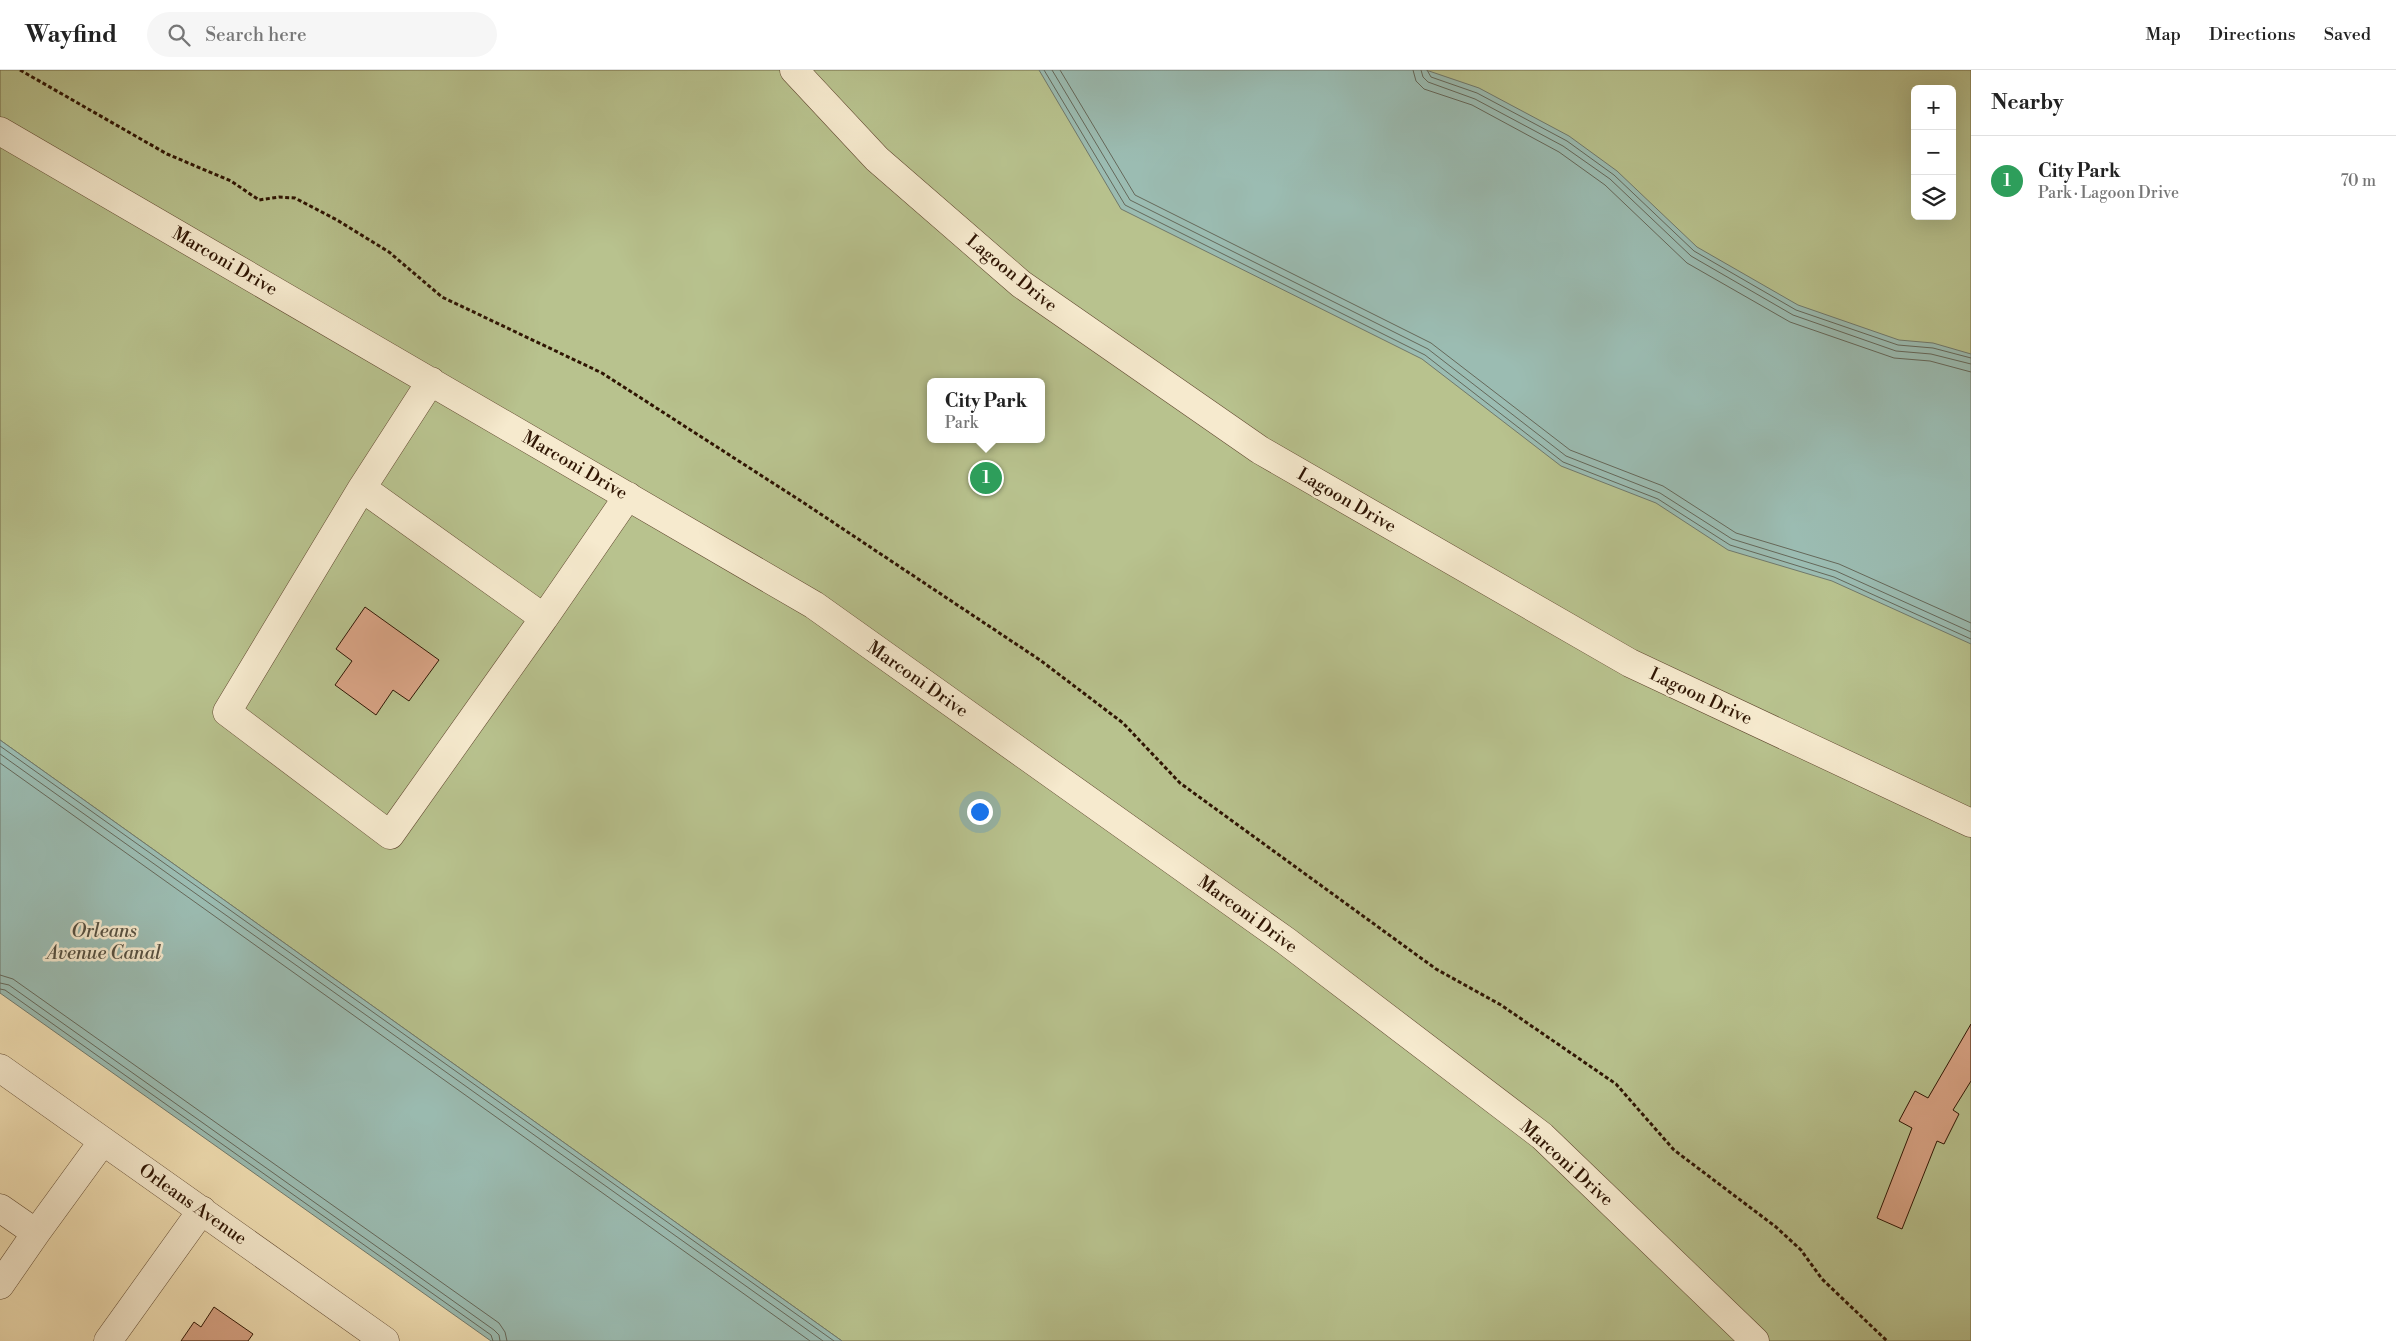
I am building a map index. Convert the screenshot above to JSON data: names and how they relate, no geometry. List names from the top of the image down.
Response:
{
  "streets": {
    "street": ["Marconi Drive", "Lagoon Drive", "Orleans Avenue"]
  },
  "water": ["Orleans Avenue Canal"],
  "page": {
    "header": "Wayfind",
    "search": "Search here",
    "nav": ["Map", "Directions", "Saved"],
    "heading": "Nearby",
    "map_buttons": ["+", "−"],
    "list": [
      {
        "mark": "1",
        "name": "City Park",
        "note": "Park · Lagoon Drive",
        "value": "70 m"
      }
    ],
    "popup": ["City Park", "Park"],
    "pins": "1"
  }
}
